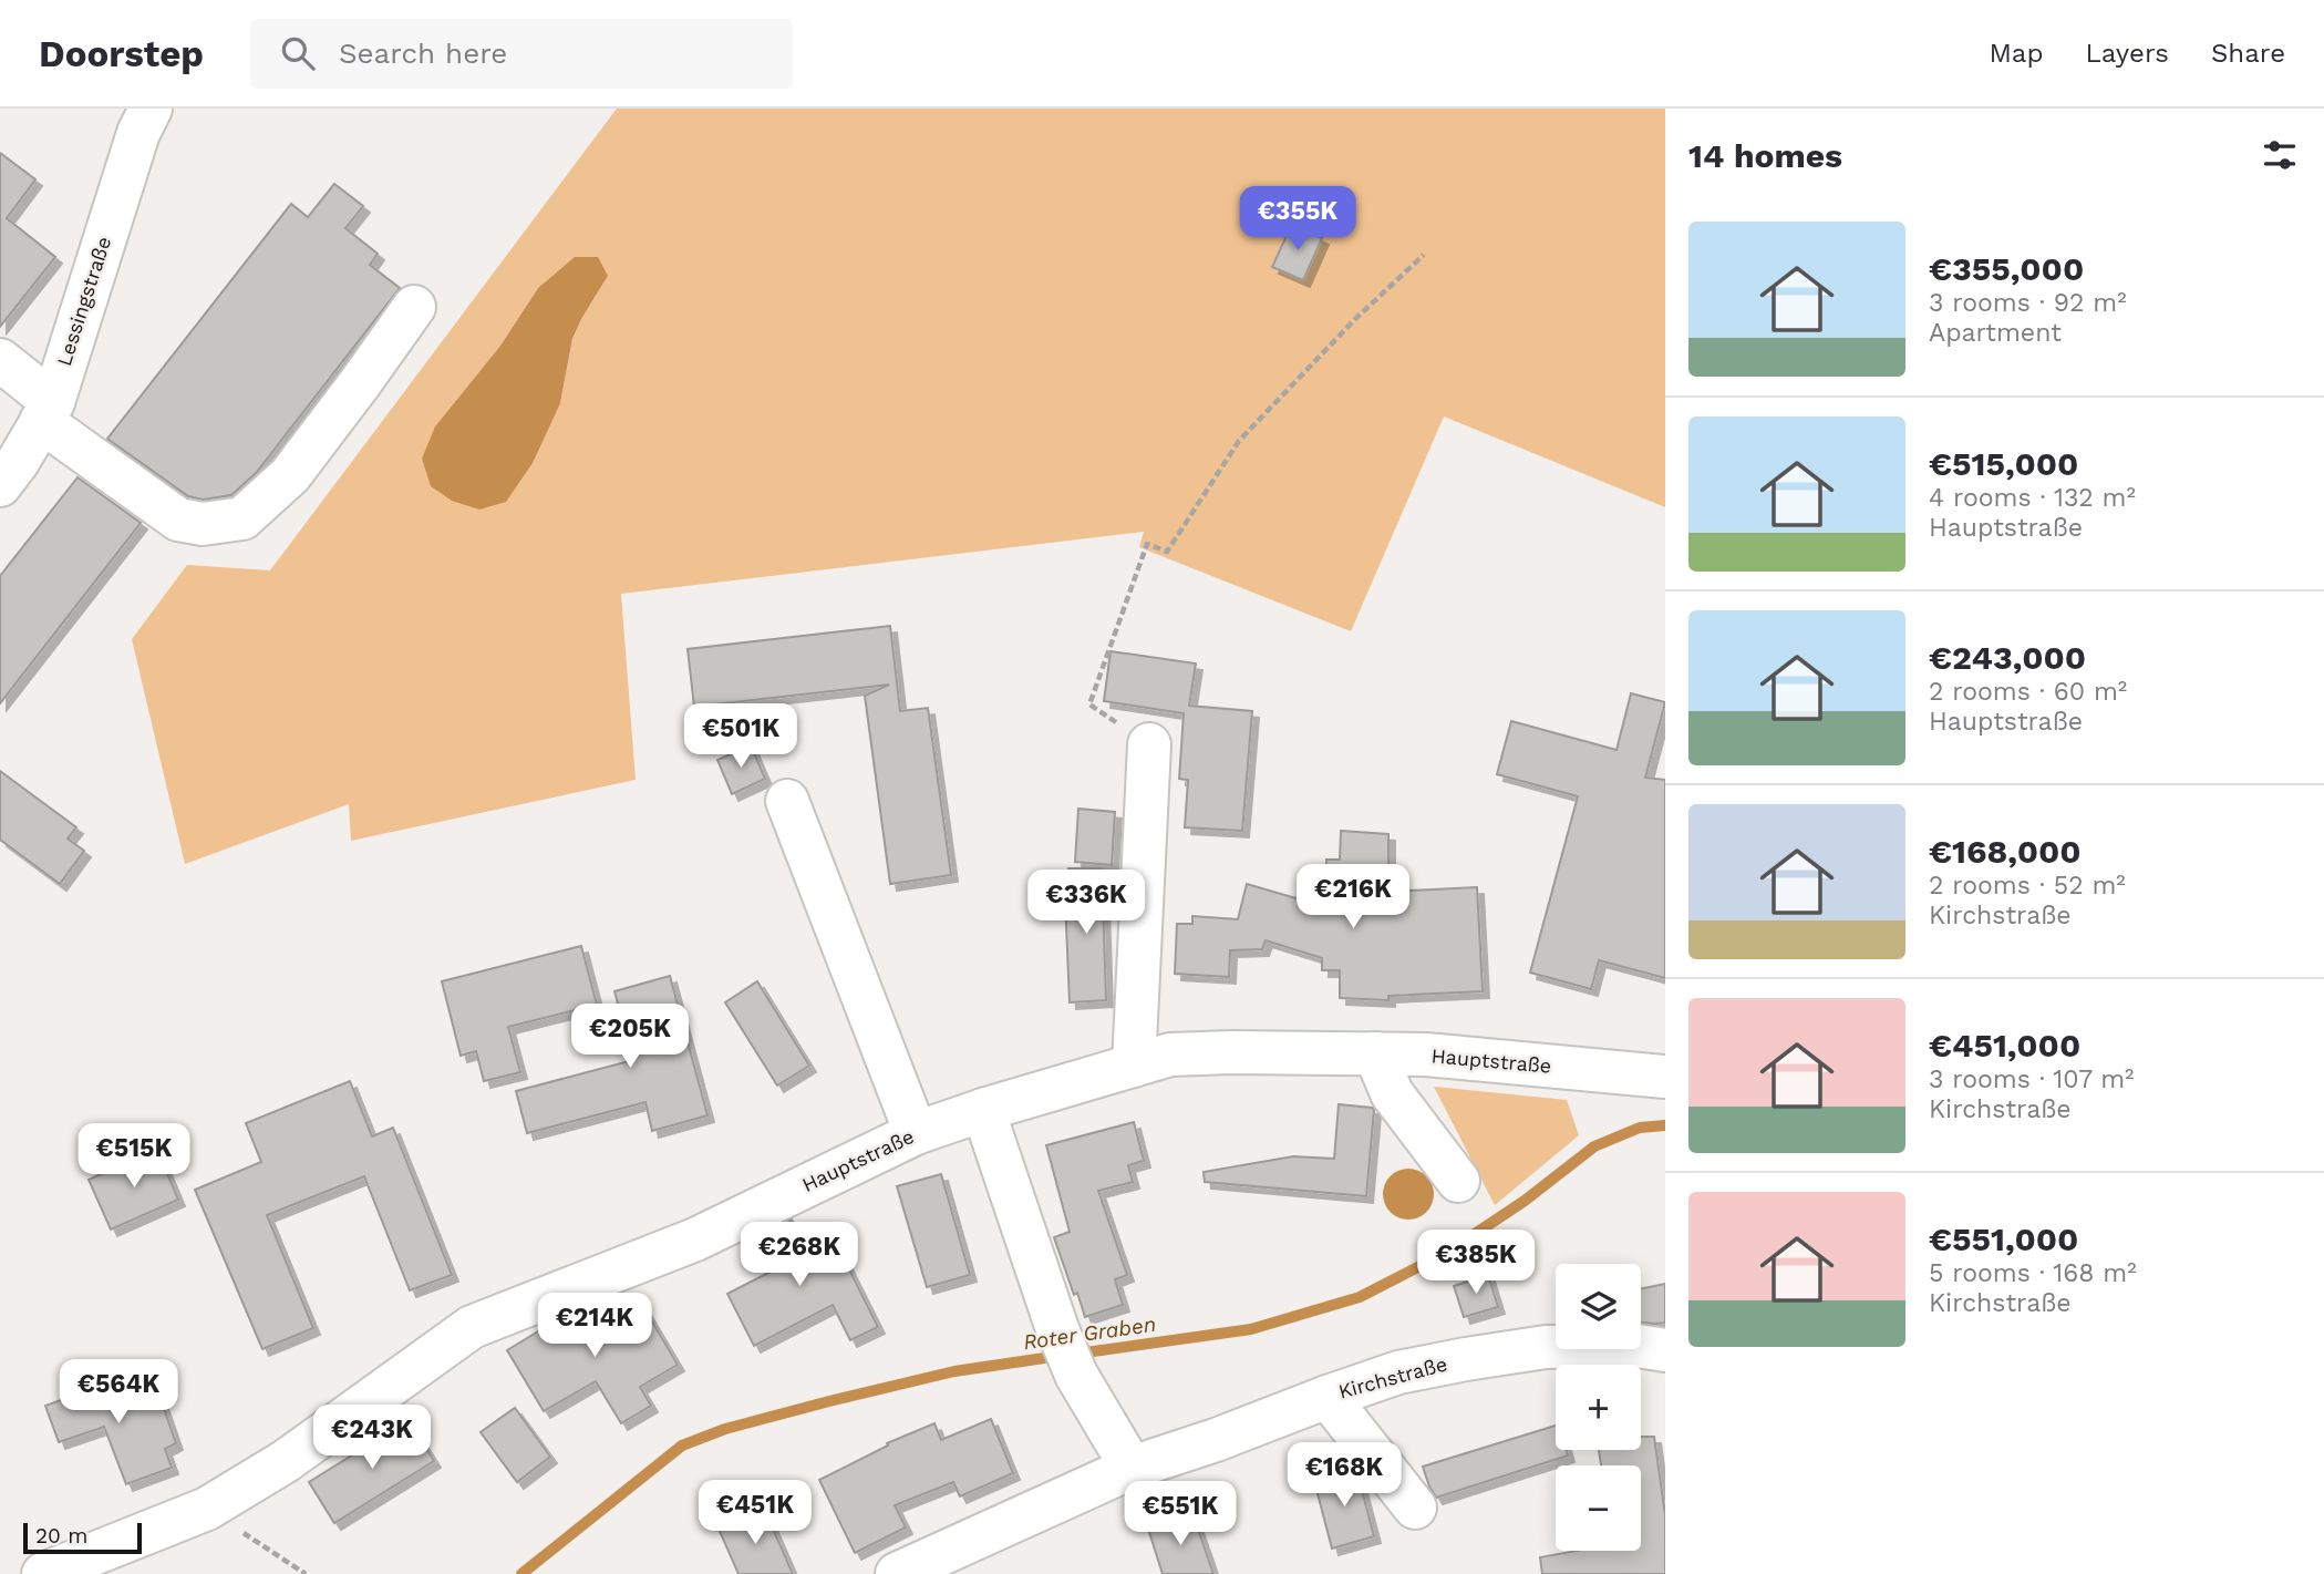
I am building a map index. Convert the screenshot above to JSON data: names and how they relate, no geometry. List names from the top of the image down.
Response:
{
  "streets": {
    "street": ["Lessingstraße", "Hauptstraße", "Kirchstraße"]
  },
  "water": ["Roter Graben"],
  "scale_bar": "20 m",
  "page": {
    "header": "Doorstep",
    "search": "Search here",
    "nav": ["Map", "Layers", "Share"],
    "heading": "14 homes",
    "price": [
      "€355K",
      "€501K",
      "€216K",
      "€336K",
      "€205K",
      "€515K",
      "€268K",
      "€385K",
      "€214K",
      "€564K",
      "€243K",
      "€168K",
      "€451K",
      "€551K"
    ],
    "list": [
      {
        "name": "€355,000",
        "note": "3 rooms · 92 m² · Apartment"
      },
      {
        "name": "€515,000",
        "note": "4 rooms · 132 m² · Hauptstraße"
      },
      {
        "name": "€243,000",
        "note": "2 rooms · 60 m² · Hauptstraße"
      },
      {
        "name": "€168,000",
        "note": "2 rooms · 52 m² · Kirchstraße"
      },
      {
        "name": "€451,000",
        "note": "3 rooms · 107 m² · Kirchstraße"
      },
      {
        "name": "€551,000",
        "note": "5 rooms · 168 m² · Kirchstraße"
      }
    ],
    "map_buttons": ["+", "−"],
    "scale": "20 m"
  }
}
